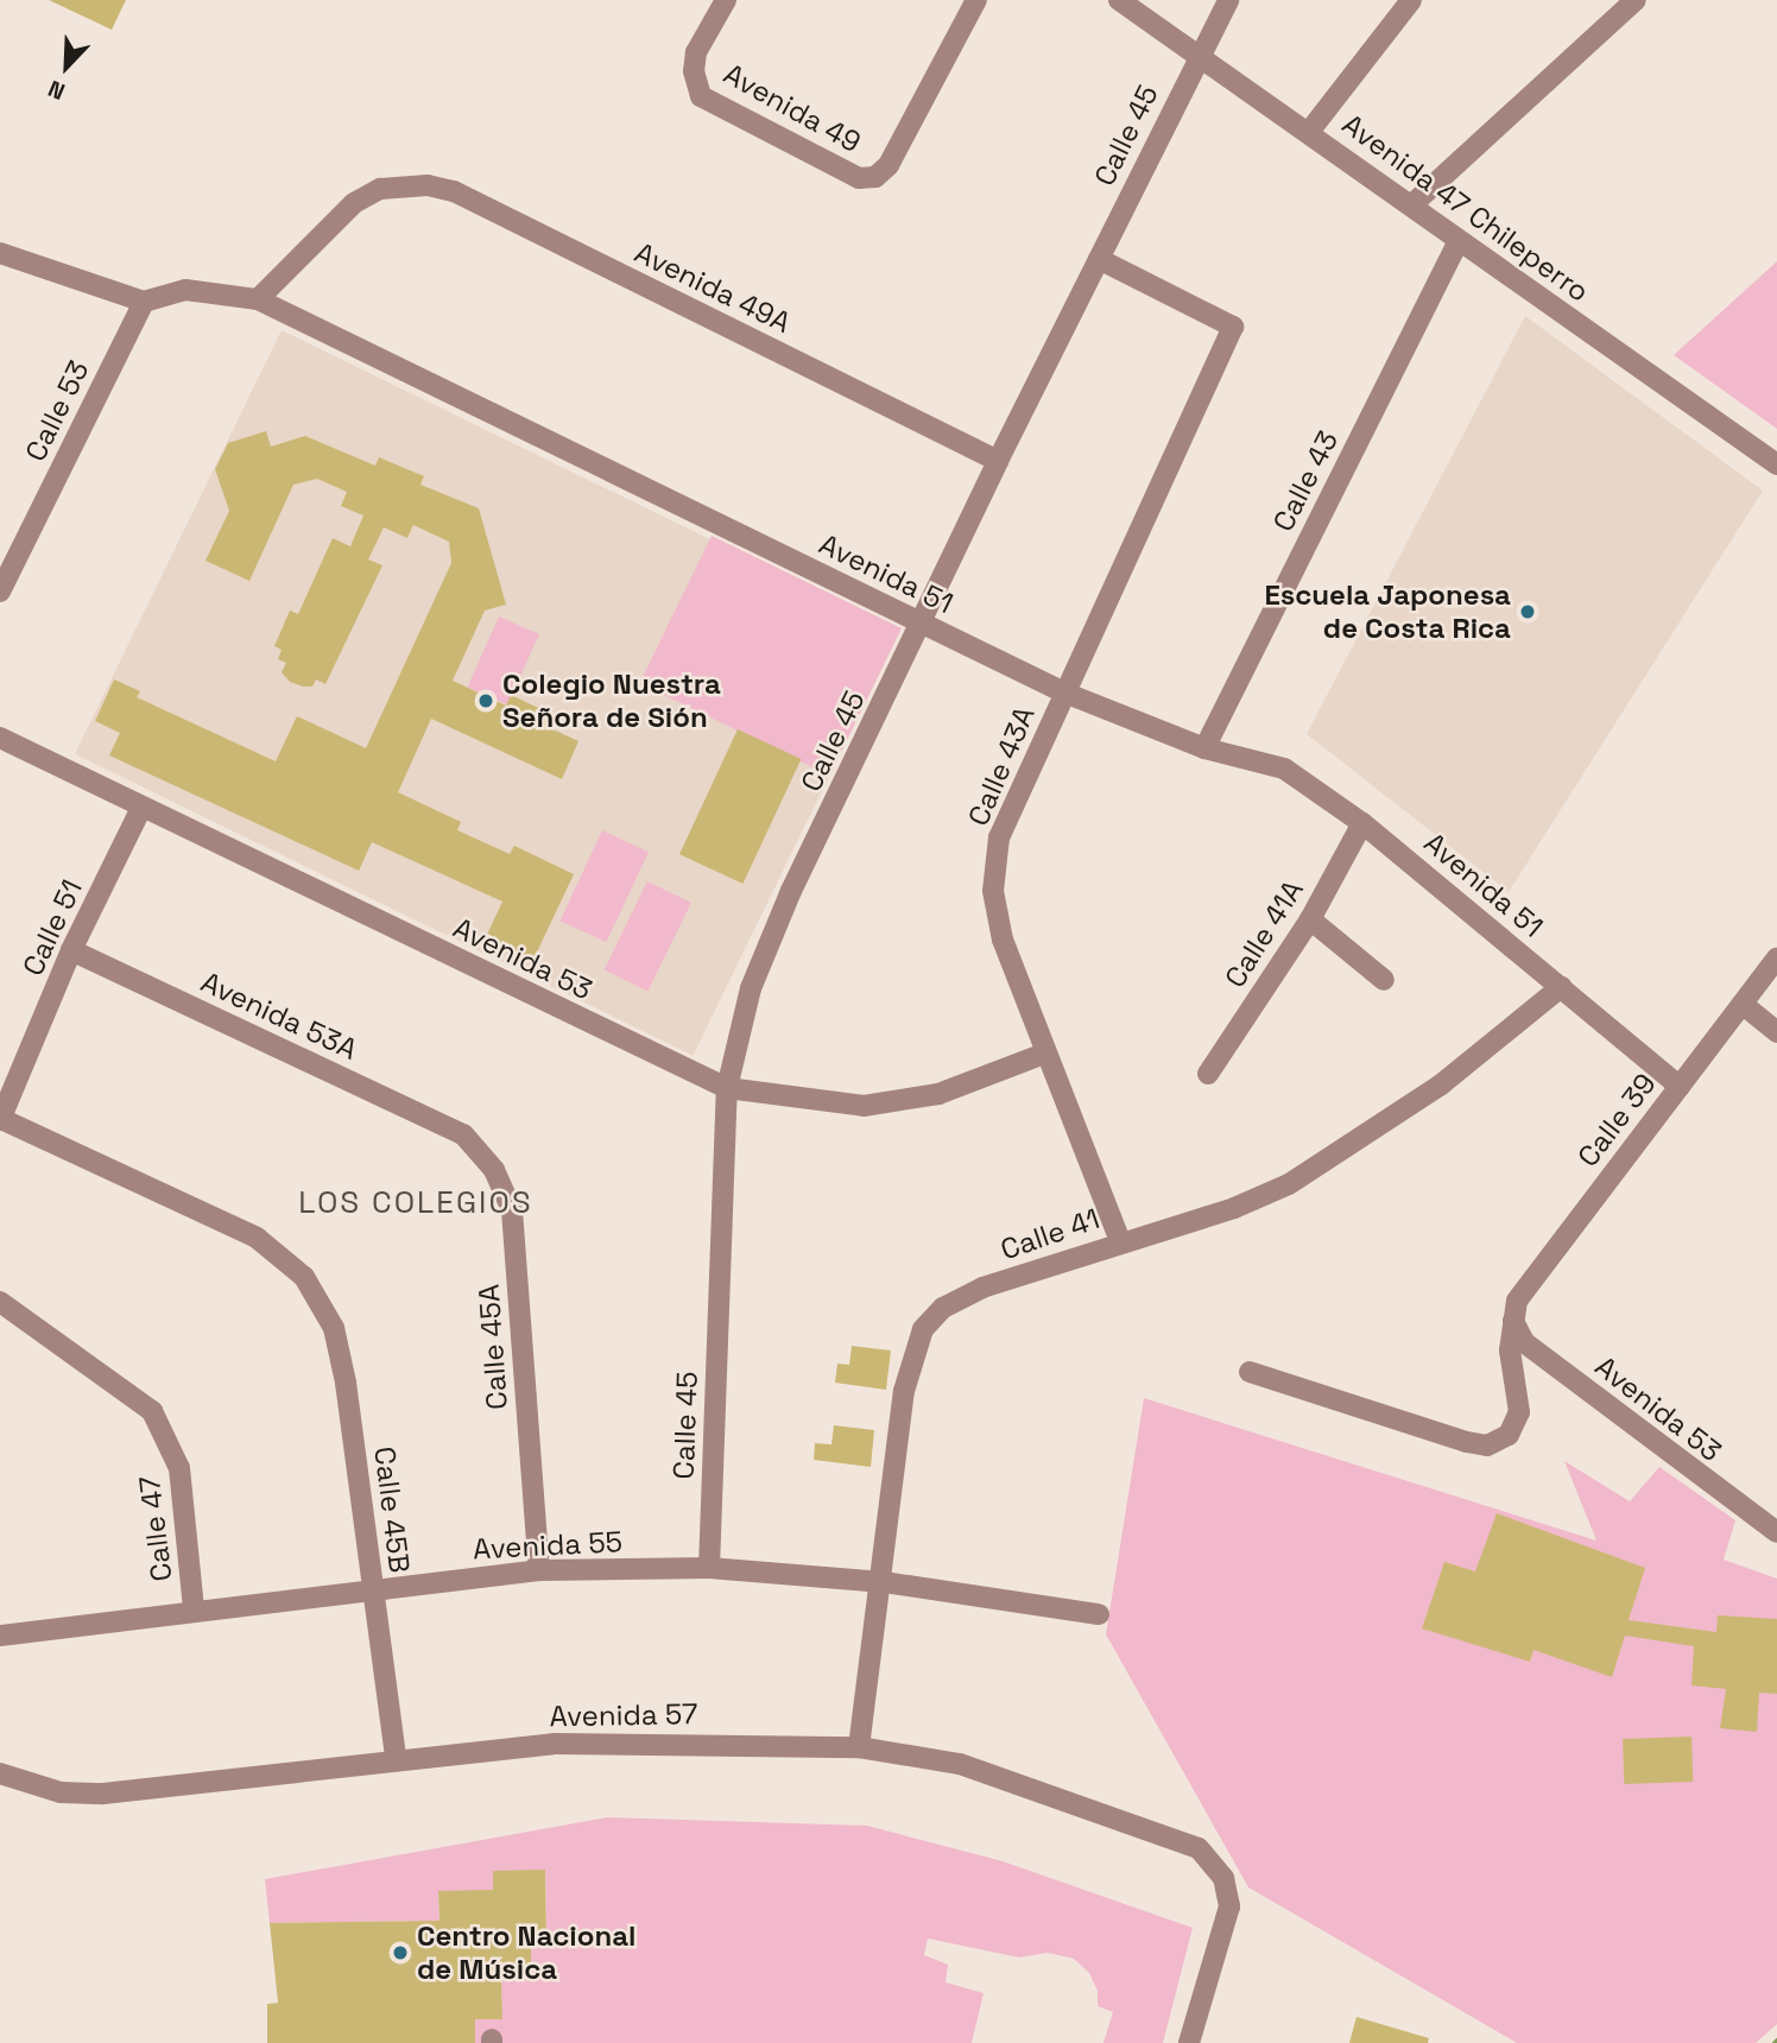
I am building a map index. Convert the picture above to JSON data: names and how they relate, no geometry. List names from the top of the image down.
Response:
{
  "streets": {
    "street": [
      "Avenida 49",
      "Calle 45",
      "Avenida 47 Chileperro",
      "Avenida 49A",
      "Calle 53",
      "Calle 43",
      "Avenida 51",
      "Calle 43A",
      "Calle 51",
      "Calle 41A",
      "Avenida 53",
      "Avenida 53A",
      "Calle 39",
      "Calle 41",
      "Calle 45A",
      "Calle 45B",
      "Calle 47",
      "Avenida 55",
      "Avenida 57"
    ]
  },
  "crossings": [
    ["Calle 45", "Avenida 47 Chileperro"],
    ["Calle 45", "Avenida 49A"],
    ["Calle 45", "Avenida 51"],
    ["Calle 45", "Calle 43A"],
    ["Calle 45", "Avenida 53"],
    ["Calle 45", "Avenida 55"],
    ["Avenida 47 Chileperro", "Calle 43"],
    ["Avenida 49A", "Avenida 51"],
    ["Calle 53", "Avenida 51"],
    ["Calle 43", "Avenida 51"],
    ["Avenida 51", "Calle 43A"],
    ["Avenida 51", "Calle 41A"],
    ["Avenida 51", "Calle 39"],
    ["Avenida 51", "Calle 41"],
    ["Calle 43A", "Avenida 53"],
    ["Calle 43A", "Calle 41"],
    ["Calle 51", "Avenida 53"],
    ["Calle 51", "Avenida 53A"],
    ["Calle 51", "Calle 45B"],
    ["Avenida 53", "Calle 39"],
    ["Avenida 53A", "Calle 45A"],
    ["Calle 41", "Avenida 55"],
    ["Calle 41", "Avenida 57"],
    ["Calle 45A", "Avenida 55"],
    ["Calle 45B", "Avenida 55"],
    ["Calle 45B", "Avenida 57"],
    ["Calle 47", "Avenida 55"]
  ],
  "districts": ["LOS COLEGIOS"],
  "places": ["Escuela Japonesa de Costa Rica", "Colegio Nuestra Señora de Sión", "Centro Nacional de Música"],
  "north": "bottom left"
}
